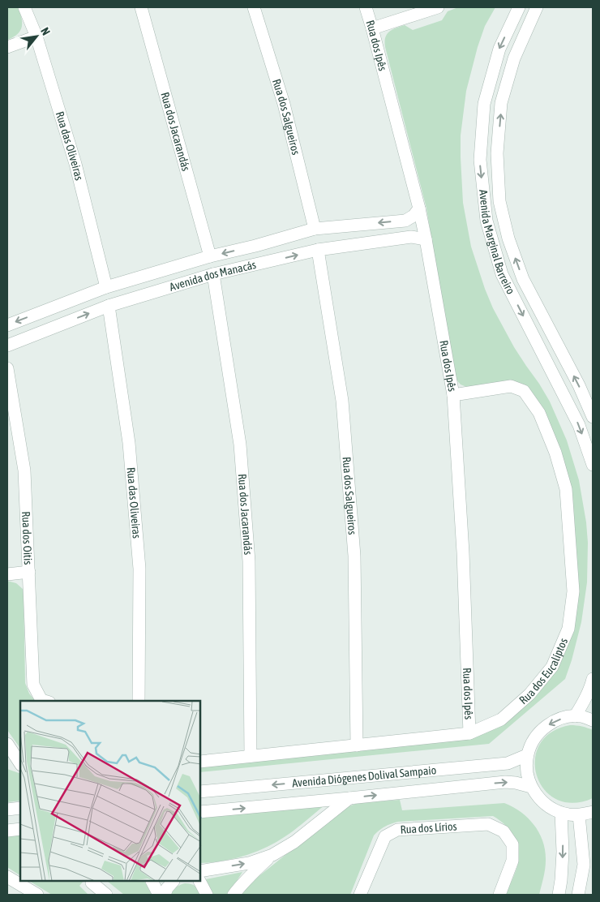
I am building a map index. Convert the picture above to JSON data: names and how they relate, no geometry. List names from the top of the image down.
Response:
{
  "streets": {
    "street": [
      "Rua dos Ipês",
      "Rua dos Salgueiros",
      "Rua dos Jacarandás",
      "Rua das Oliveiras",
      "Avenida Marginal Barreiro",
      "Avenida dos Manacás",
      "Rua dos Oitis",
      "Rua dos Eucalíptos",
      "Avenida Diógenes Dolival Sampaio",
      "Rua dos Lírios"
    ]
  },
  "crossings": [
    ["Rua dos Ipês", "Avenida dos Manacás"],
    ["Rua dos Ipês", "Rua dos Eucalíptos"],
    ["Rua dos Salgueiros", "Avenida dos Manacás"],
    ["Rua dos Salgueiros", "Rua dos Eucalíptos"],
    ["Rua dos Jacarandás", "Avenida dos Manacás"],
    ["Rua dos Jacarandás", "Rua dos Eucalíptos"],
    ["Rua das Oliveiras", "Avenida dos Manacás"]
  ],
  "north": "top right"
}
